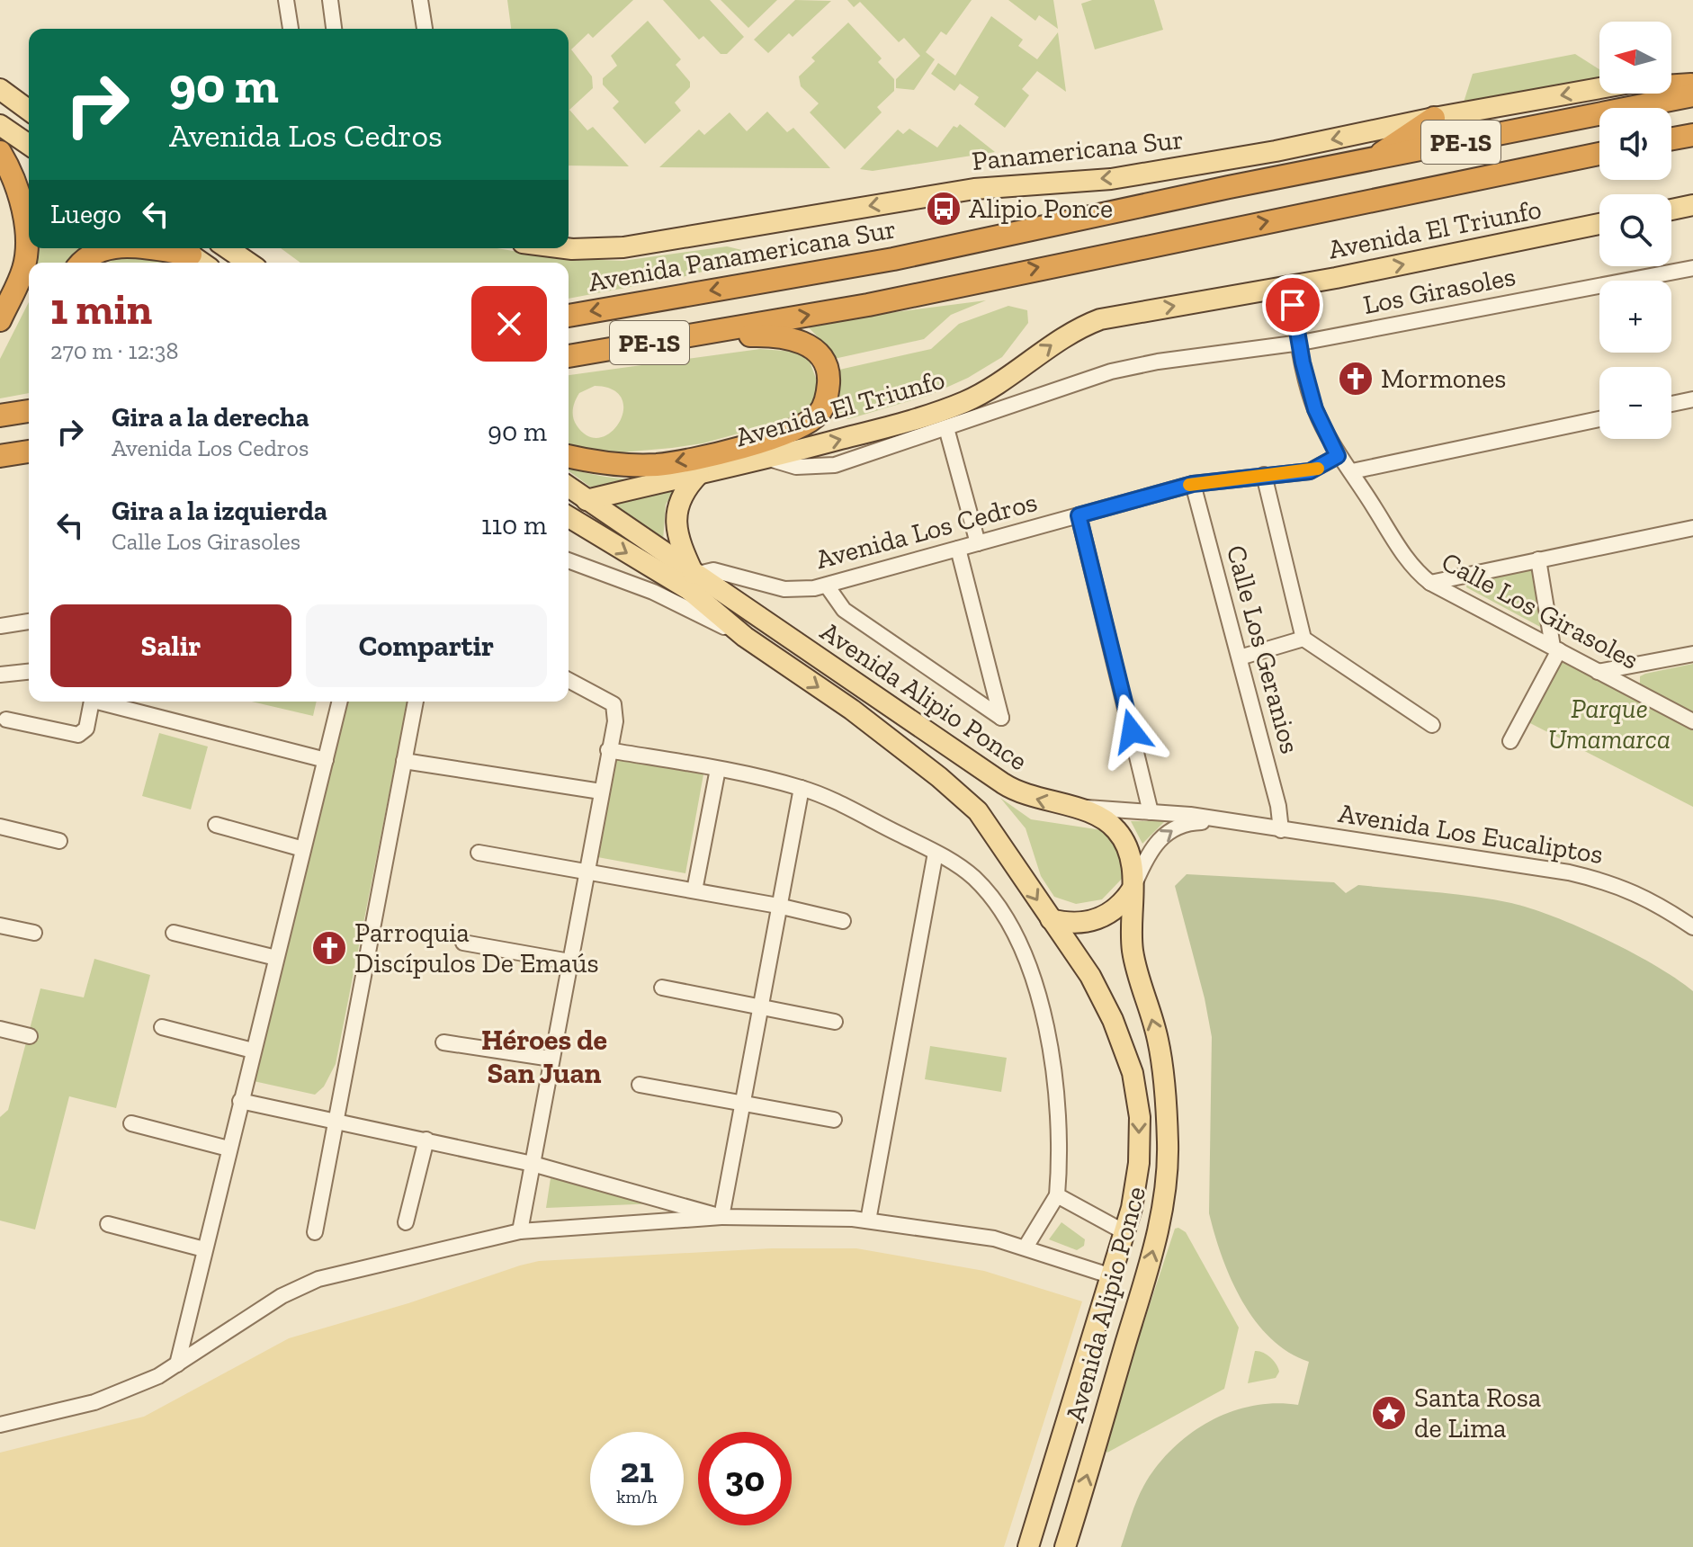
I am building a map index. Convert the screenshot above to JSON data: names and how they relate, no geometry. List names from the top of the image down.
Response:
{
  "streets": {
    "highway": ["PE-1S", "Avenida Panamericana Sur"],
    "main road": ["Panamericana Sur", "Avenida El Triunfo", "Avenida Alipio Ponce"],
    "street": [
      "Los Girasoles",
      "Avenida Los Cedros",
      "Calle Los Girasoles",
      "Calle Los Geranios",
      "Avenida Los Eucaliptos"
    ]
  },
  "crossings": [
    ["Avenida El Triunfo", "Calle Los Girasoles"],
    ["Avenida El Triunfo", "Avenida Alipio Ponce"],
    ["Los Girasoles", "Calle Los Girasoles"],
    ["Avenida Los Cedros", "Calle Los Girasoles"],
    ["Avenida Los Cedros", "Calle Los Geranios"],
    ["Avenida Los Cedros", "Avenida Alipio Ponce"],
    ["Calle Los Geranios", "Avenida Los Eucaliptos"],
    ["Avenida Alipio Ponce", "Avenida Los Eucaliptos"]
  ],
  "one_way": ["Panamericana Sur", "Avenida El Triunfo"],
  "districts": ["Héroes de San Juan"],
  "parks": ["Parque Umamarca"],
  "places": {
    "bus stop": ["Alipio Ponce"],
    "church": ["Mormones", "Parroquia Discípulos De Emaús"],
    "place": ["Santa Rosa de Lima"]
  },
  "north": "left",
  "page": {
    "map_buttons": ["+", "−"],
    "turn": ["90 m", "Avenida Los Cedros"],
    "then": "Luego",
    "heading": ["1 min", "270 m · 12:38"],
    "list": [
      {
        "name": "Gira a la derecha",
        "note": "Avenida Los Cedros",
        "value": "90 m"
      },
      {
        "name": "Gira a la izquierda",
        "note": "Calle Los Girasoles",
        "value": "110 m"
      }
    ],
    "buttons": ["Salir", "Compartir"],
    "speed": "21 km/h",
    "limit": "30"
  }
}
